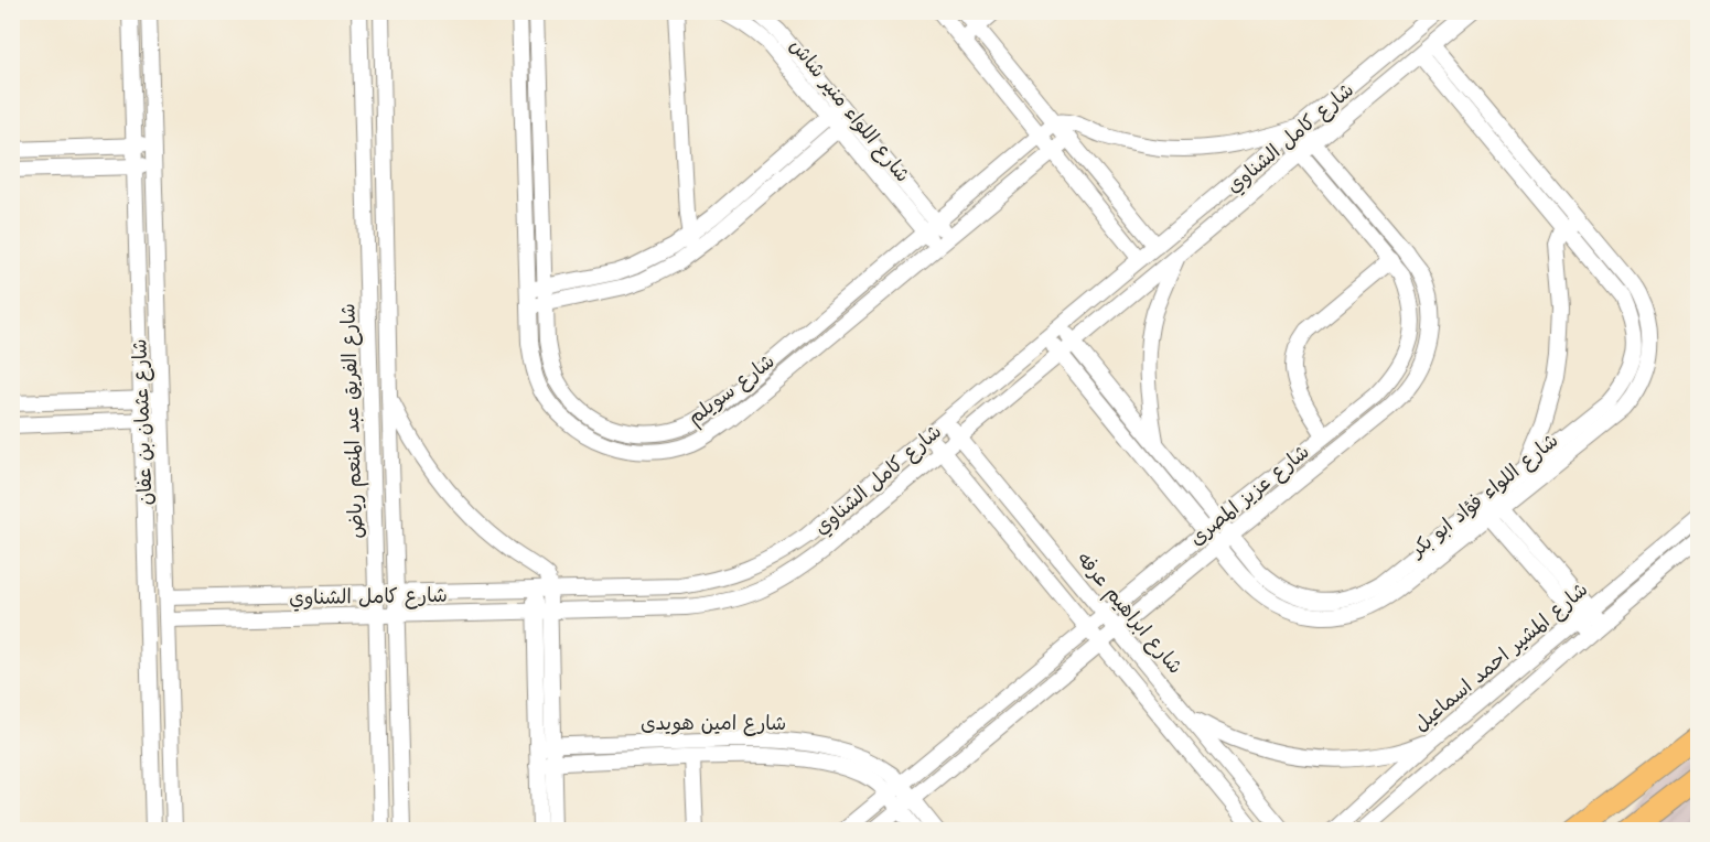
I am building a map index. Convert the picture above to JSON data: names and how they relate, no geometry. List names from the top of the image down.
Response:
{
  "streets": {
    "street": [
      "شارع اللواء منير شاش",
      "شارع كامل الشناوي",
      "شارع سويلم",
      "شارع الفريق عبد المنعم رياض",
      "شارع عثمان بن عفان",
      "شارع عزيز المصرى",
      "شارع اللواء فؤاد ابو بكر",
      "شارع ابراهيم عرفه",
      "شارع المشير احمد اسماعيل",
      "شارع امين هويدى"
    ]
  },
  "crossings": [
    ["شارع اللواء منير شاش", "شارع سويلم"],
    ["شارع كامل الشناوي", "شارع الفريق عبد المنعم رياض"],
    ["شارع كامل الشناوي", "شارع عثمان بن عفان"],
    ["شارع كامل الشناوي", "شارع عزيز المصرى"],
    ["شارع كامل الشناوي", "شارع اللواء فؤاد ابو بكر"],
    ["شارع كامل الشناوي", "شارع ابراهيم عرفه"],
    ["شارع عزيز المصرى", "شارع اللواء فؤاد ابو بكر"],
    ["شارع عزيز المصرى", "شارع ابراهيم عرفه"],
    ["شارع عزيز المصرى", "شارع امين هويدى"]
  ]
}
